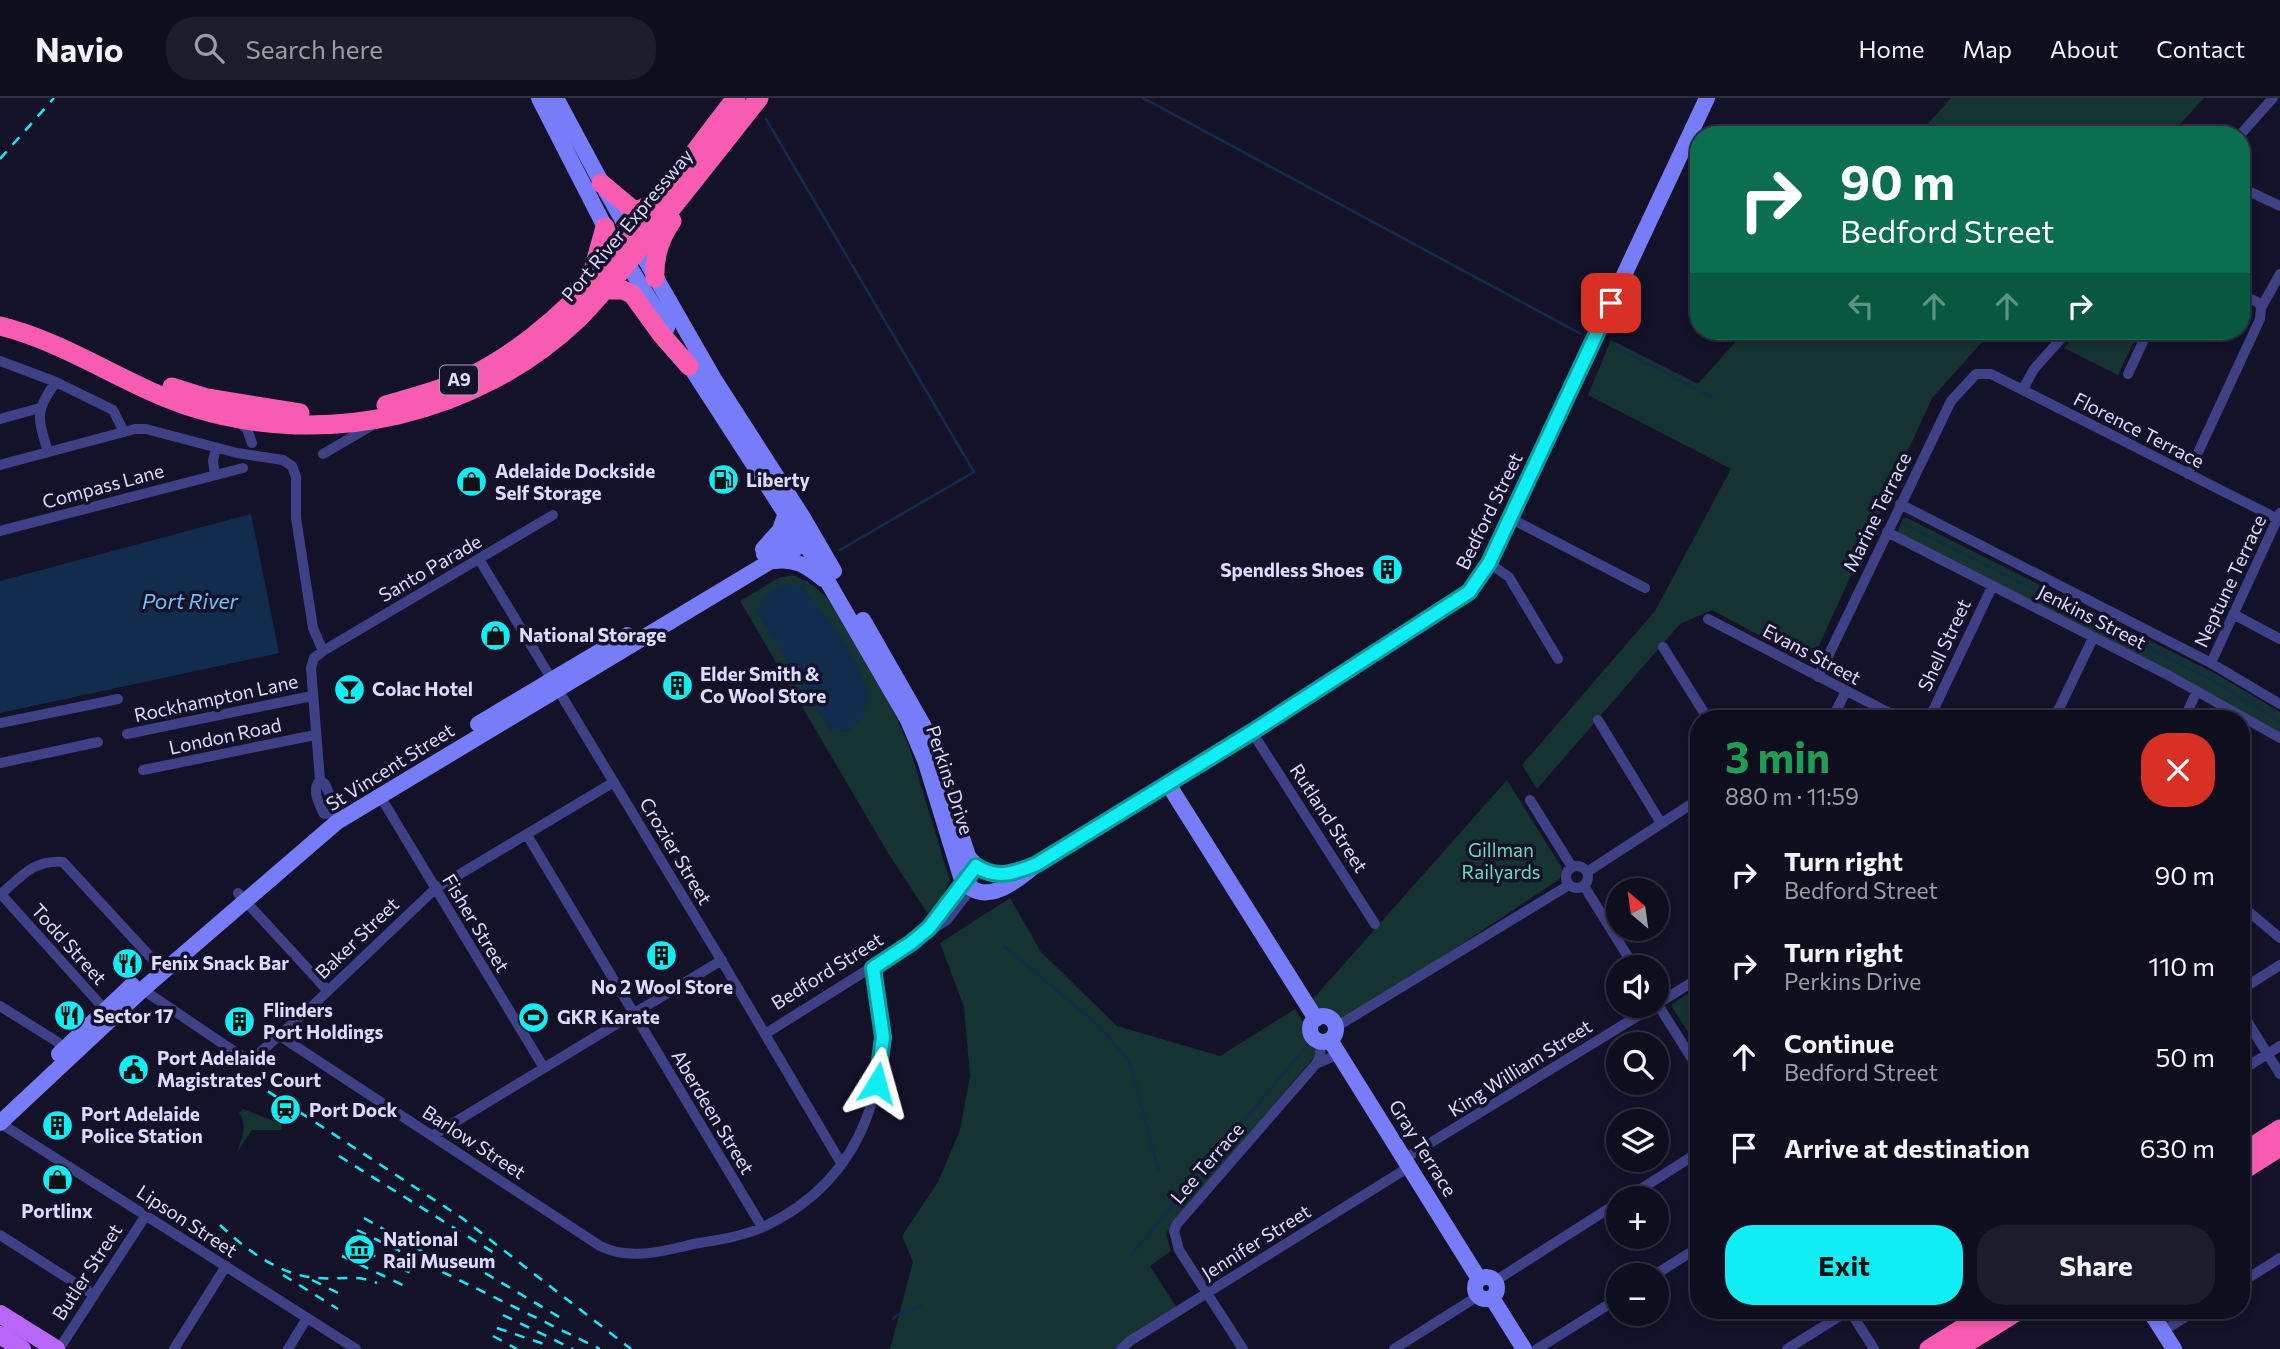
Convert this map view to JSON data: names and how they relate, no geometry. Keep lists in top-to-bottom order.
{
  "streets": {
    "highway": ["Port River Expressway", "A9"],
    "street": [
      "Florence Terrace",
      "Compass Lane",
      "Bedford Street",
      "Marine Terrace",
      "Santo Parade",
      "Neptune Terrace",
      "Jenkins Street",
      "Shell Street",
      "Evans Street",
      "Rockhampton Lane",
      "London Road",
      "St Vincent Street",
      "Perkins Drive",
      "Rutland Street",
      "Crozier Street",
      "Fisher Street",
      "Baker Street",
      "Todd Street",
      "King William Street",
      "Aberdeen Street",
      "Barlow Street",
      "Gray Terrace",
      "Lee Terrace",
      "Lipson Street",
      "Jennifer Street",
      "Butler Street"
    ]
  },
  "crossings": [
    ["Port River Expressway", "Perkins Drive"],
    ["Florence Terrace", "Marine Terrace"],
    ["Florence Terrace", "Neptune Terrace"],
    ["Bedford Street", "Perkins Drive"],
    ["Bedford Street", "Rutland Street"],
    ["Bedford Street", "Crozier Street"],
    ["Marine Terrace", "Jenkins Street"],
    ["Marine Terrace", "Evans Street"],
    ["Santo Parade", "Crozier Street"],
    ["Neptune Terrace", "Jenkins Street"],
    ["Jenkins Street", "Shell Street"],
    ["St Vincent Street", "Perkins Drive"],
    ["St Vincent Street", "Crozier Street"],
    ["St Vincent Street", "Fisher Street"],
    ["St Vincent Street", "Baker Street"],
    ["St Vincent Street", "Todd Street"],
    ["St Vincent Street", "Lipson Street"],
    ["Crozier Street", "Baker Street"],
    ["Fisher Street", "Baker Street"],
    ["Baker Street", "Aberdeen Street"],
    ["Baker Street", "Barlow Street"],
    ["King William Street", "Gray Terrace"],
    ["King William Street", "Jennifer Street"],
    ["Aberdeen Street", "Barlow Street"],
    ["Gray Terrace", "Lee Terrace"],
    ["Gray Terrace", "Jennifer Street"],
    ["Lee Terrace", "Jennifer Street"],
    ["Lipson Street", "Butler Street"]
  ],
  "water": ["Port River"],
  "parks": ["Gillman Railyards"],
  "places": {
    "fuel station": ["Liberty"],
    "shop": ["Adelaide Dockside Self Storage", "National Storage", "Portlinx"],
    "building": [
      "Spendless Shoes",
      "Elder Smith & Co Wool Store",
      "No 2 Wool Store",
      "Flinders Port Holdings",
      "Port Adelaide Police Station"
    ],
    "bar": ["Colac Hotel"],
    "restaurant": ["Fenix Snack Bar", "Sector 17"],
    "sports": ["GKR Karate"],
    "public building": ["Port Adelaide Magistrates' Court"],
    "station": ["Port Dock"],
    "museum": ["National Rail Museum"]
  },
  "north": "top left",
  "page": {
    "header": "Navio",
    "search": "Search here",
    "nav": [
      "Home",
      "Map",
      "About",
      "Contact"
    ],
    "turn": ["90 m", "Bedford Street"],
    "heading": ["3 min", "880 m · 11:59"],
    "list": [
      {
        "name": "Turn right",
        "note": "Bedford Street",
        "value": "90 m"
      },
      {
        "name": "Turn right",
        "note": "Perkins Drive",
        "value": "110 m"
      },
      {
        "name": "Continue",
        "note": "Bedford Street",
        "value": "50 m"
      },
      {
        "name": "Arrive at destination",
        "value": "630 m"
      }
    ],
    "map_buttons": ["+", "−"],
    "buttons": ["Exit", "Share"]
  }
}
